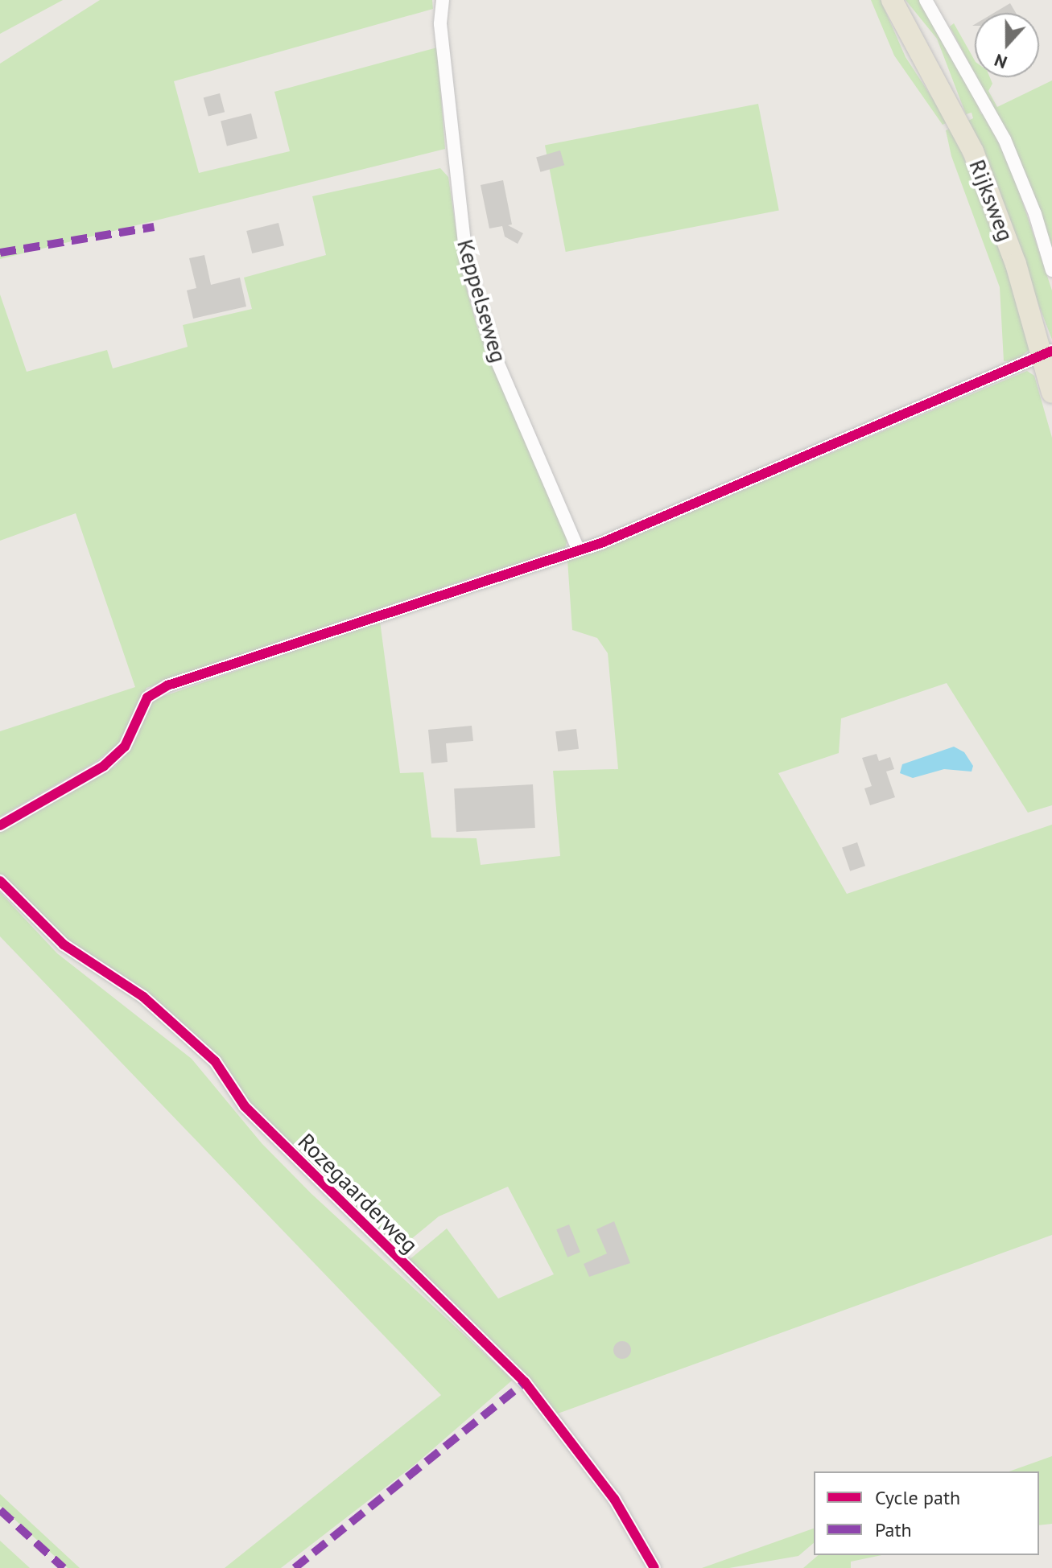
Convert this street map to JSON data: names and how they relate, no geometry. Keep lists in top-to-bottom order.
{
  "streets": {
    "main road": ["Rijksweg"],
    "street": ["Keppelseweg", "Rozegaarderweg"]
  },
  "legend": ["Cycle path", "Path"],
  "north": "bottom"
}
